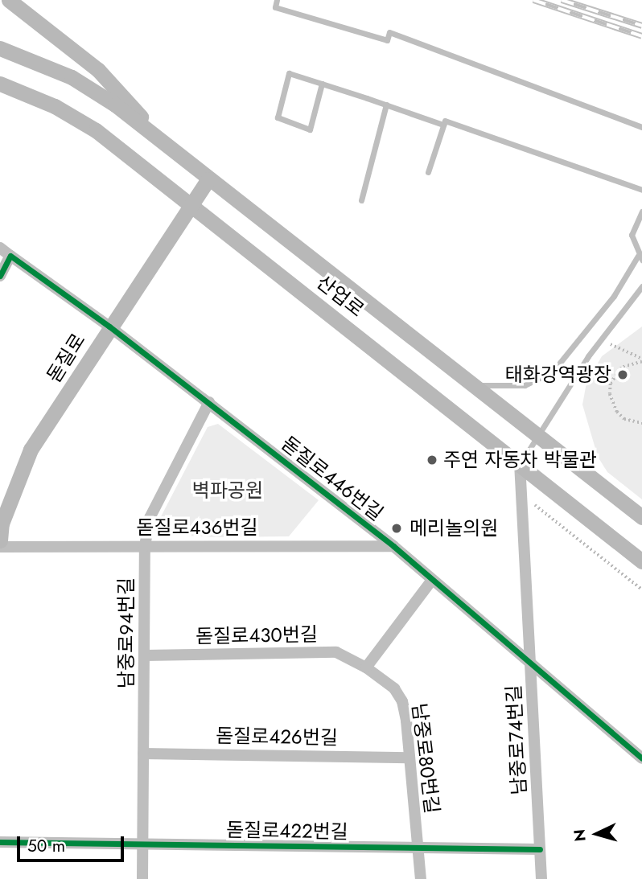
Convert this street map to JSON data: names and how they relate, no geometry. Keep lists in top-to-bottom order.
{
  "streets": {
    "main road": ["산업로", "돋질로"],
    "street": [
      "돋질로446번길",
      "돋질로436번길",
      "남중로94번길",
      "돋질로430번길",
      "돋질로426번길",
      "남중로74번길",
      "남중로80번길",
      "돋질로422번길"
    ]
  },
  "crossings": [
    ["산업로", "돋질로"],
    ["산업로", "남중로74번길"],
    ["돋질로", "돋질로446번길"],
    ["돋질로446번길", "돋질로436번길"],
    ["돋질로446번길", "남중로94번길"],
    ["돋질로446번길", "남중로74번길"],
    ["돋질로436번길", "남중로94번길"],
    ["남중로94번길", "돋질로430번길"],
    ["남중로94번길", "돋질로426번길"],
    ["남중로94번길", "돋질로422번길"],
    ["돋질로430번길", "남중로80번길"],
    ["돋질로426번길", "남중로80번길"],
    ["남중로74번길", "돋질로422번길"],
    ["남중로80번길", "돋질로422번길"]
  ],
  "parks": ["벽파공원"],
  "places": ["태화강역광장", "주연 자동차 박물관", "메리놀의원"],
  "scale_bar": "50 m",
  "north": "left"
}
